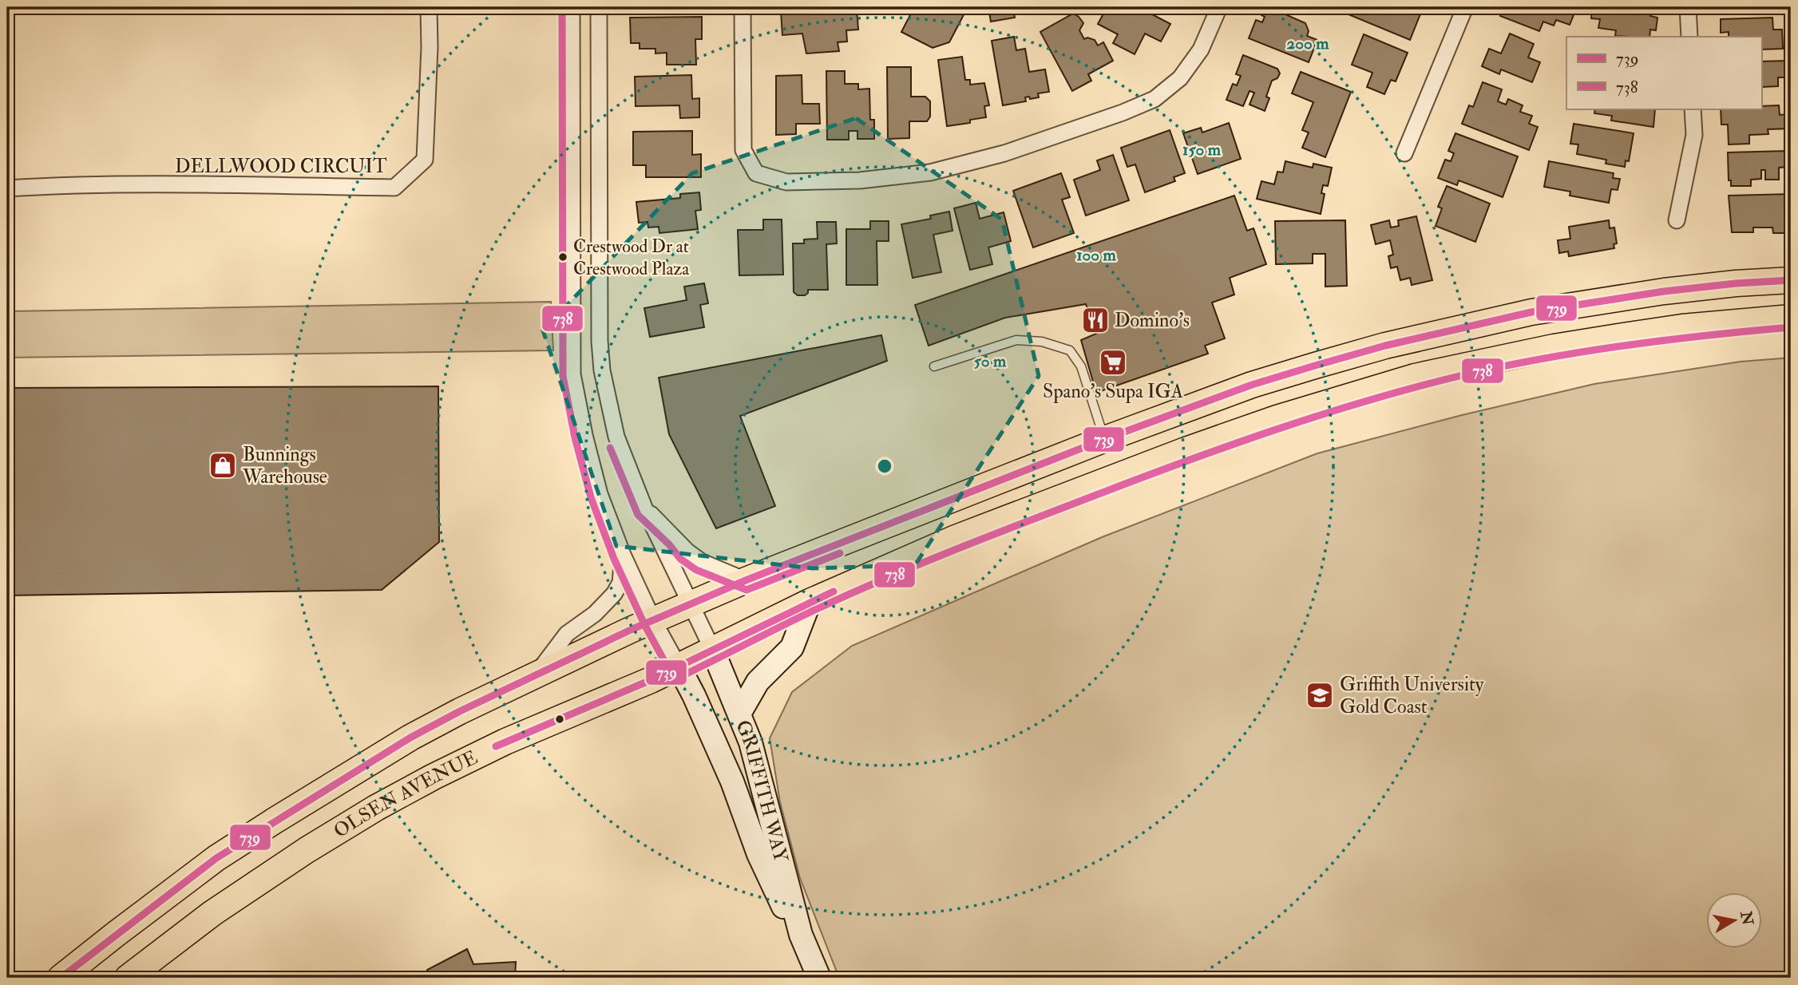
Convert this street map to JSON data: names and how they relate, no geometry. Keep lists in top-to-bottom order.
{
  "streets": {
    "main road": ["OLSEN AVENUE"],
    "street": ["DELLWOOD CIRCUIT", "GRIFFITH WAY"]
  },
  "crossings": [
    ["GRIFFITH WAY", "OLSEN AVENUE"]
  ],
  "places": {
    "other": ["Crestwood Dr at Crestwood Plaza"],
    "restaurant": ["Domino's"],
    "supermarket": ["Spano's Supa IGA"],
    "shop": ["Bunnings Warehouse"],
    "school or university": ["Griffith University Gold Coast"]
  },
  "lines": ["transit line 738", "transit line 739"],
  "legend": ["739", "738"],
  "north": "right",
  "rings": [
    "200 m",
    "150 m",
    "100 m",
    "50 m"
  ]
}
